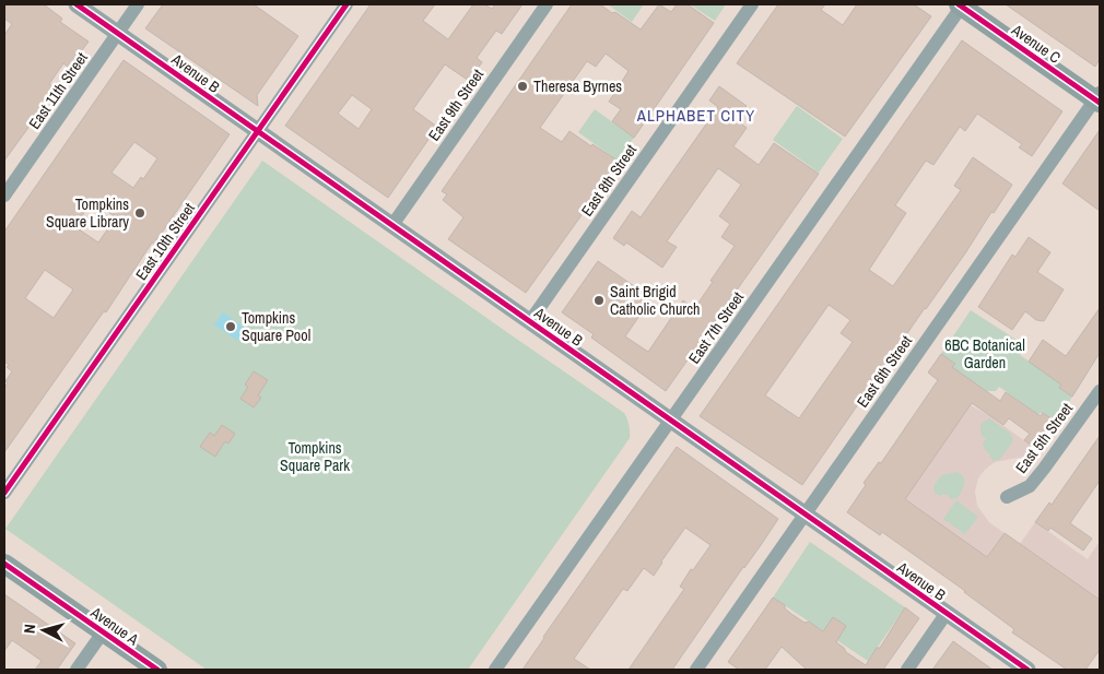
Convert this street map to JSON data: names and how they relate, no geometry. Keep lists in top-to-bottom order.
{
  "streets": {
    "main road": ["Avenue C", "Avenue A"],
    "street": [
      "Avenue B",
      "East 11th Street",
      "East 9th Street",
      "East 8th Street",
      "East 10th Street",
      "East 7th Street",
      "East 6th Street",
      "East 5th Street"
    ]
  },
  "crossings": [
    ["Avenue C", "East 7th Street"],
    ["Avenue C", "East 6th Street"],
    ["Avenue B", "East 11th Street"],
    ["Avenue B", "East 9th Street"],
    ["Avenue B", "East 8th Street"],
    ["Avenue B", "East 10th Street"],
    ["Avenue B", "East 7th Street"],
    ["Avenue B", "East 6th Street"]
  ],
  "districts": ["ALPHABET CITY"],
  "parks": ["6BC Botanical Garden", "Tompkins Square Park"],
  "places": [
    "Theresa Byrnes",
    "Tompkins Square Library",
    "Saint Brigid Catholic Church",
    "Tompkins Square Pool"
  ],
  "north": "left"
}
